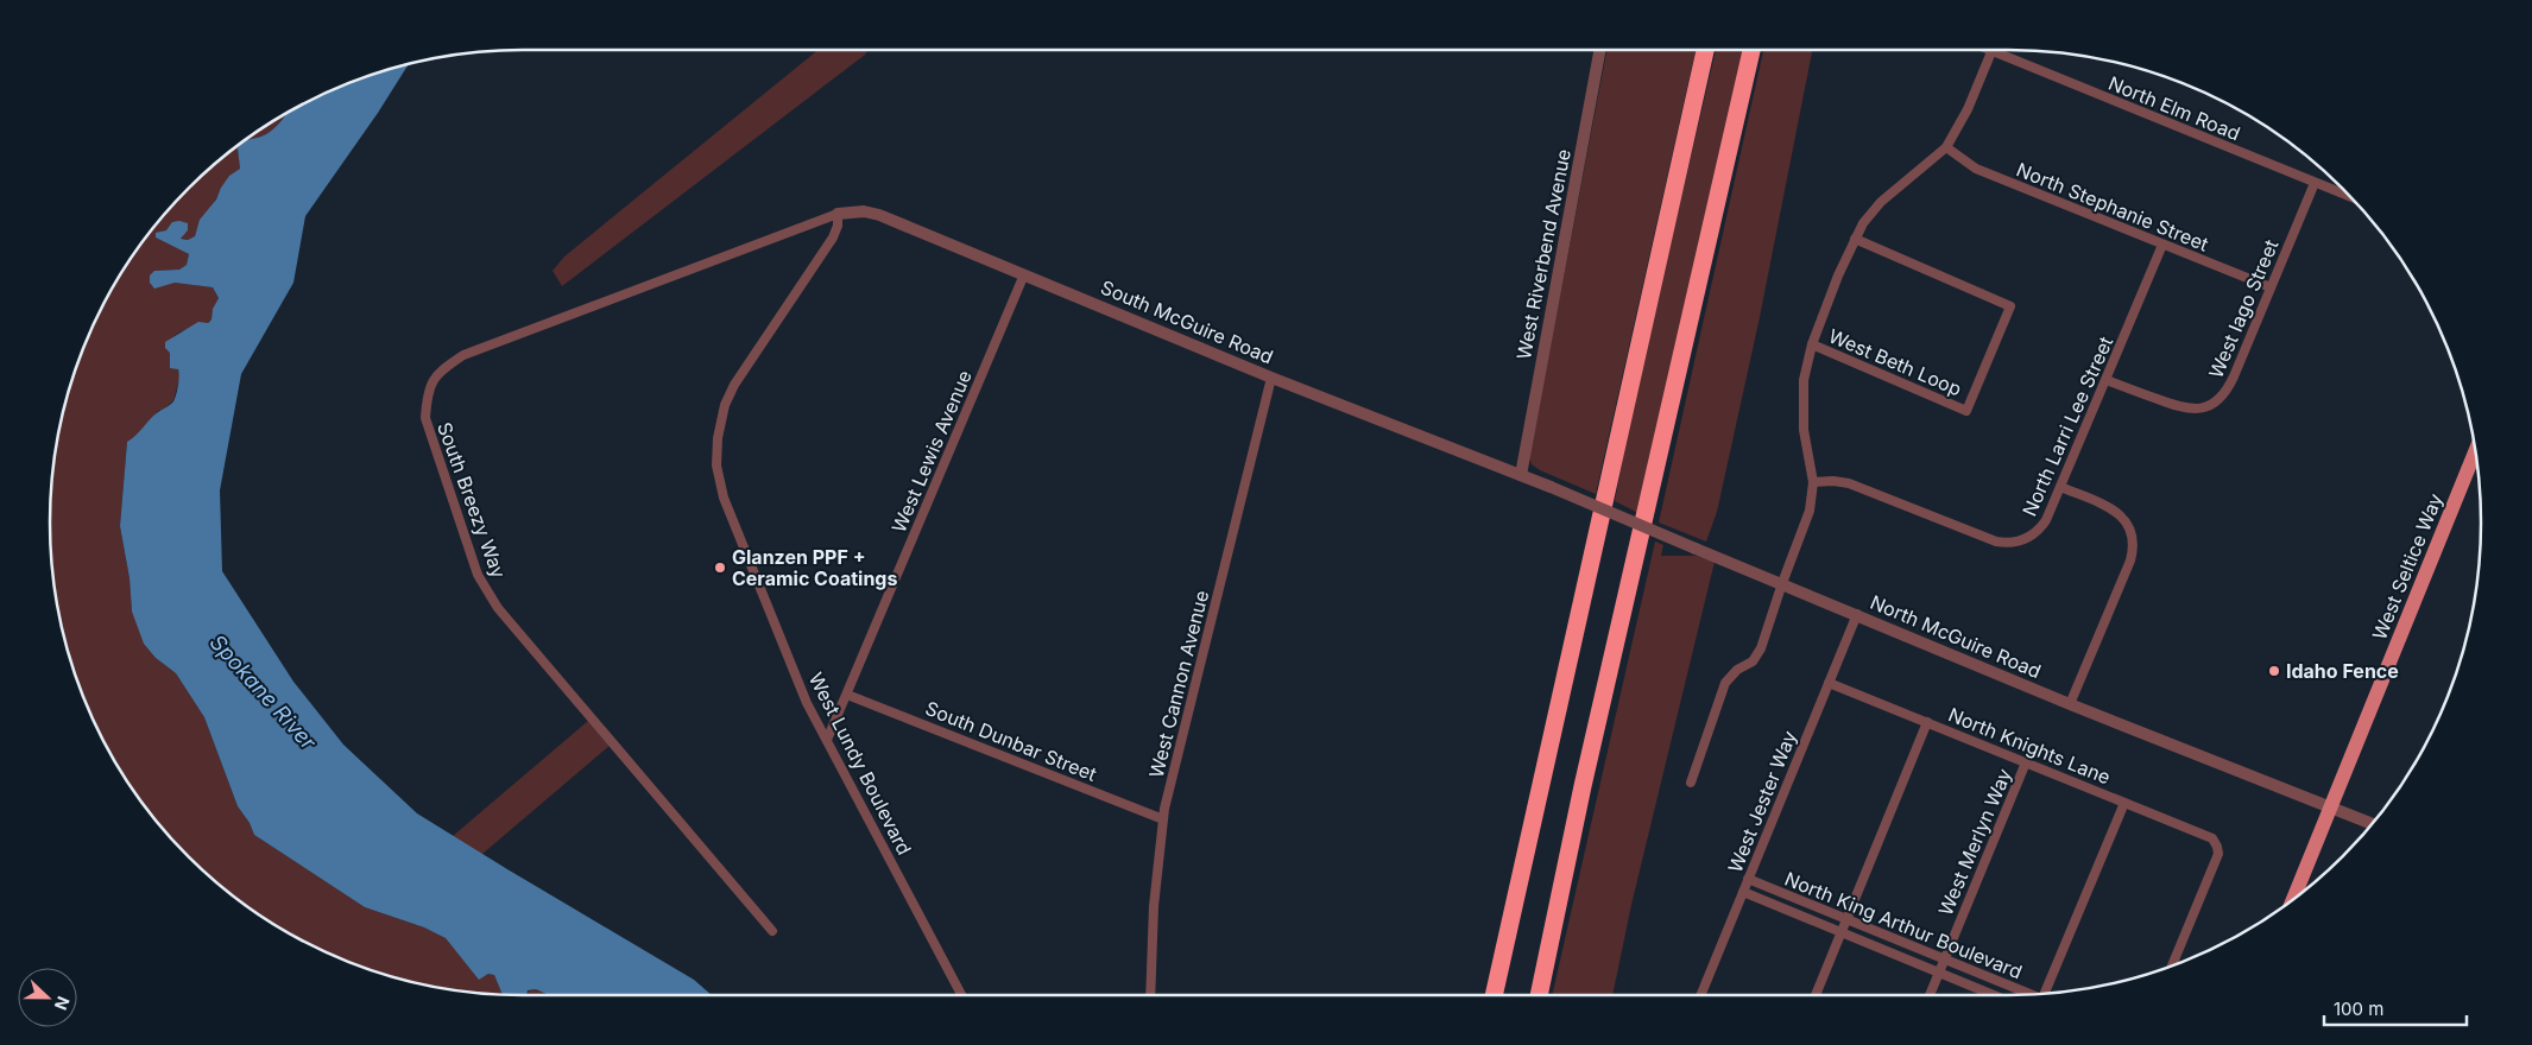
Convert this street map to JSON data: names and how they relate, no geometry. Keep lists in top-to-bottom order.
{
  "streets": {
    "main road": ["West Seltice Way"],
    "street": [
      "North Elm Road",
      "North Stephanie Street",
      "West Riverbend Avenue",
      "West Iago Street",
      "South McGuire Road",
      "West Beth Loop",
      "North Larri Lee Street",
      "West Lewis Avenue",
      "South Breezy Way",
      "North McGuire Road",
      "West Cannon Avenue",
      "South Dunbar Street",
      "North Knights Lane",
      "West Lundy Boulevard",
      "West Jester Way",
      "West Merlyn Way",
      "North King Arthur Boulevard"
    ]
  },
  "crossings": [
    ["North Elm Road", "West Iago Street"],
    ["North Stephanie Street", "West Iago Street"],
    ["North Stephanie Street", "North Larri Lee Street"],
    ["West Riverbend Avenue", "South McGuire Road"],
    ["West Riverbend Avenue", "North McGuire Road"],
    ["West Iago Street", "North Larri Lee Street"],
    ["South McGuire Road", "West Lewis Avenue"],
    ["South McGuire Road", "South Breezy Way"],
    ["South McGuire Road", "North McGuire Road"],
    ["South McGuire Road", "West Cannon Avenue"],
    ["South McGuire Road", "West Lundy Boulevard"],
    ["West Lewis Avenue", "South Dunbar Street"],
    ["West Lewis Avenue", "West Lundy Boulevard"],
    ["South Breezy Way", "West Lundy Boulevard"],
    ["West Seltice Way", "North McGuire Road"],
    ["North McGuire Road", "West Jester Way"],
    ["West Cannon Avenue", "South Dunbar Street"],
    ["North Knights Lane", "West Jester Way"],
    ["North Knights Lane", "West Merlyn Way"],
    ["West Jester Way", "North King Arthur Boulevard"],
    ["West Merlyn Way", "North King Arthur Boulevard"]
  ],
  "water": ["Spokane River"],
  "places": ["Glanzen PPF + Ceramic Coatings", "Idaho Fence"],
  "scale_bar": "100 m",
  "north": "right"
}
